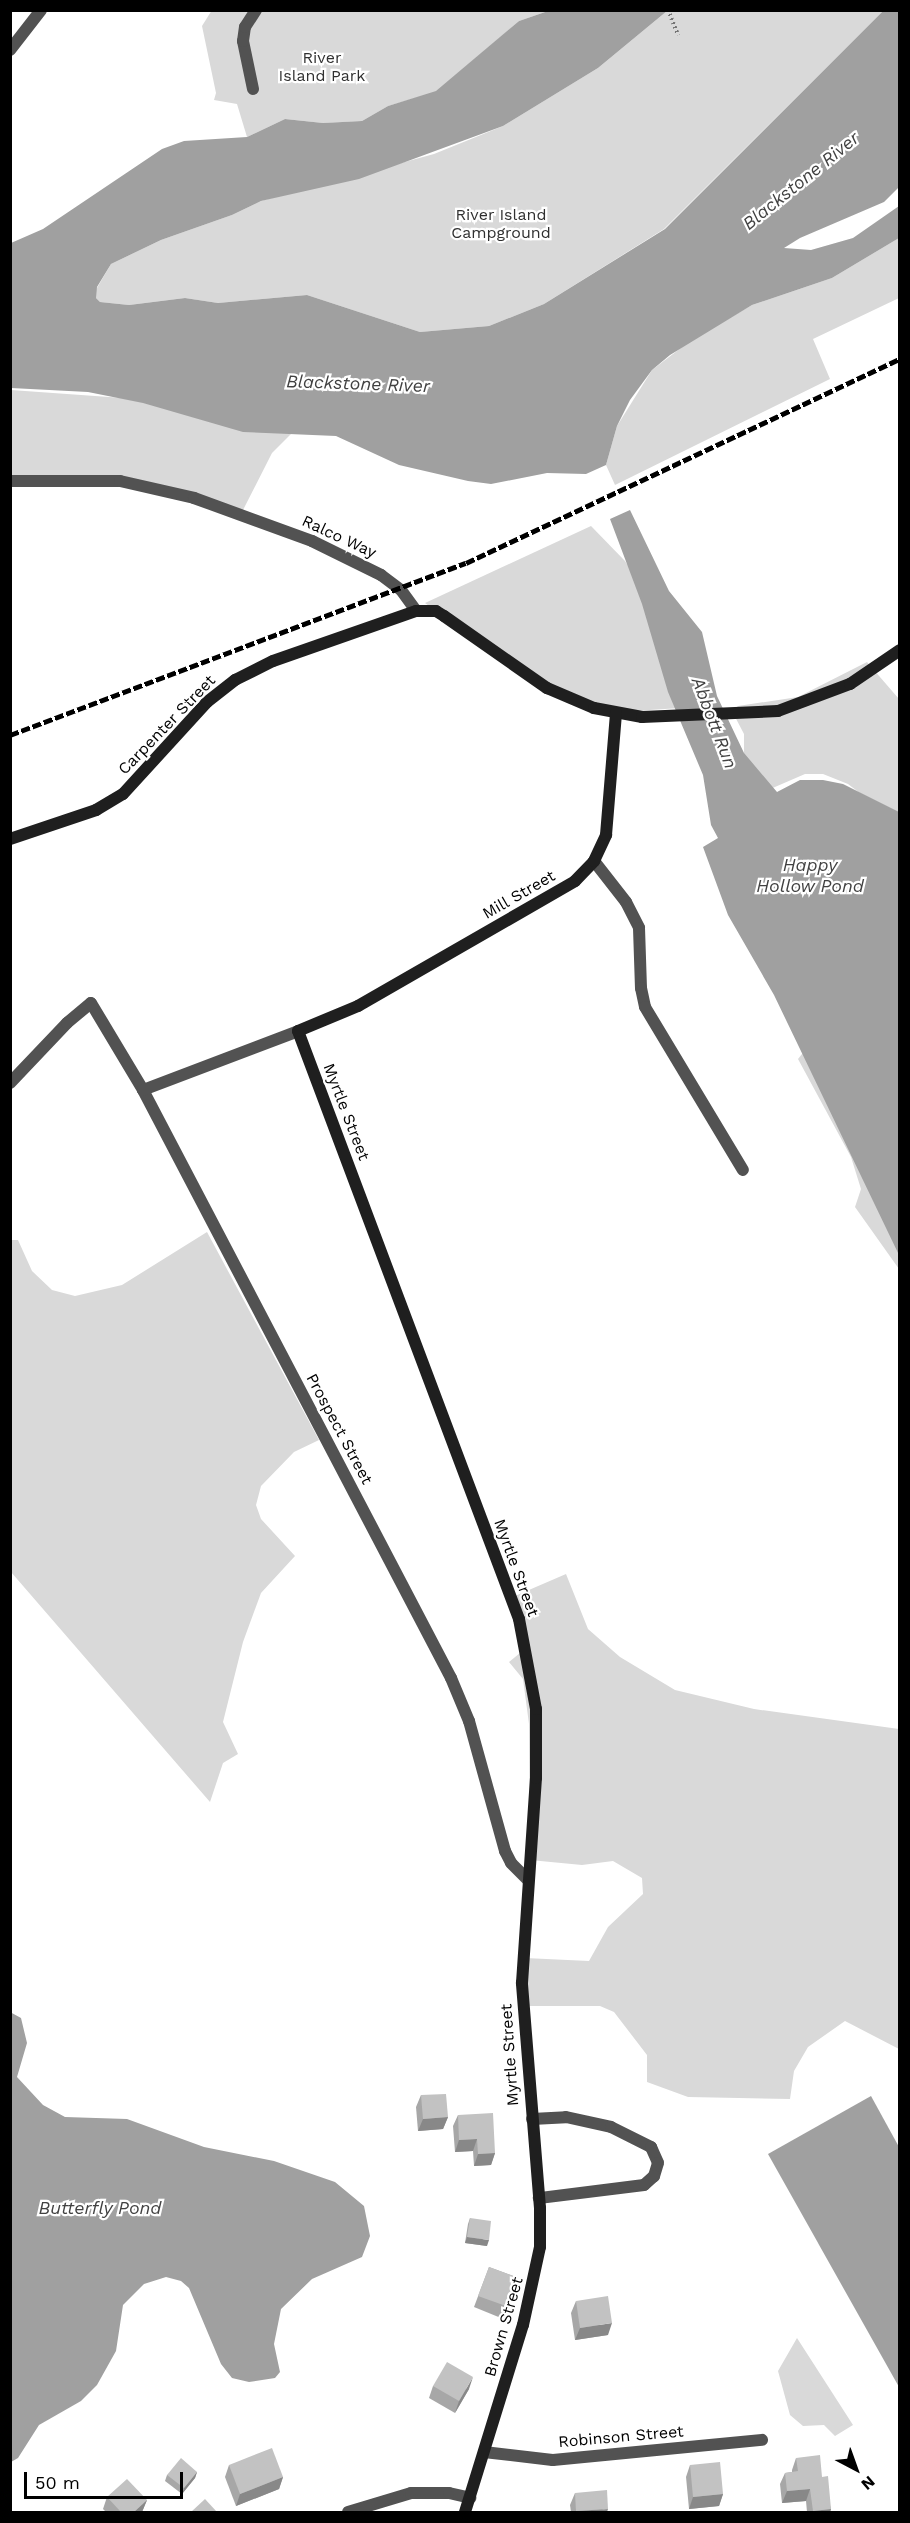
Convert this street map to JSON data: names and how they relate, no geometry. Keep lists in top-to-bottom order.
{
  "streets": {
    "street": [
      "Ralco Way",
      "Carpenter Street",
      "Mill Street",
      "Myrtle Street",
      "Prospect Street",
      "Brown Street",
      "Robinson Street"
    ]
  },
  "crossings": [
    ["Ralco Way", "Carpenter Street"],
    ["Mill Street", "Myrtle Street"],
    ["Mill Street", "Prospect Street"],
    ["Myrtle Street", "Prospect Street"],
    ["Myrtle Street", "Brown Street"],
    ["Brown Street", "Robinson Street"]
  ],
  "water": [
    "Blackstone River",
    "Abbott Run",
    "Happy Hollow Pond",
    "Butterfly Pond"
  ],
  "parks": ["River Island Park", "River Island Campground"],
  "scale_bar": "50 m",
  "north": "bottom right"
}
